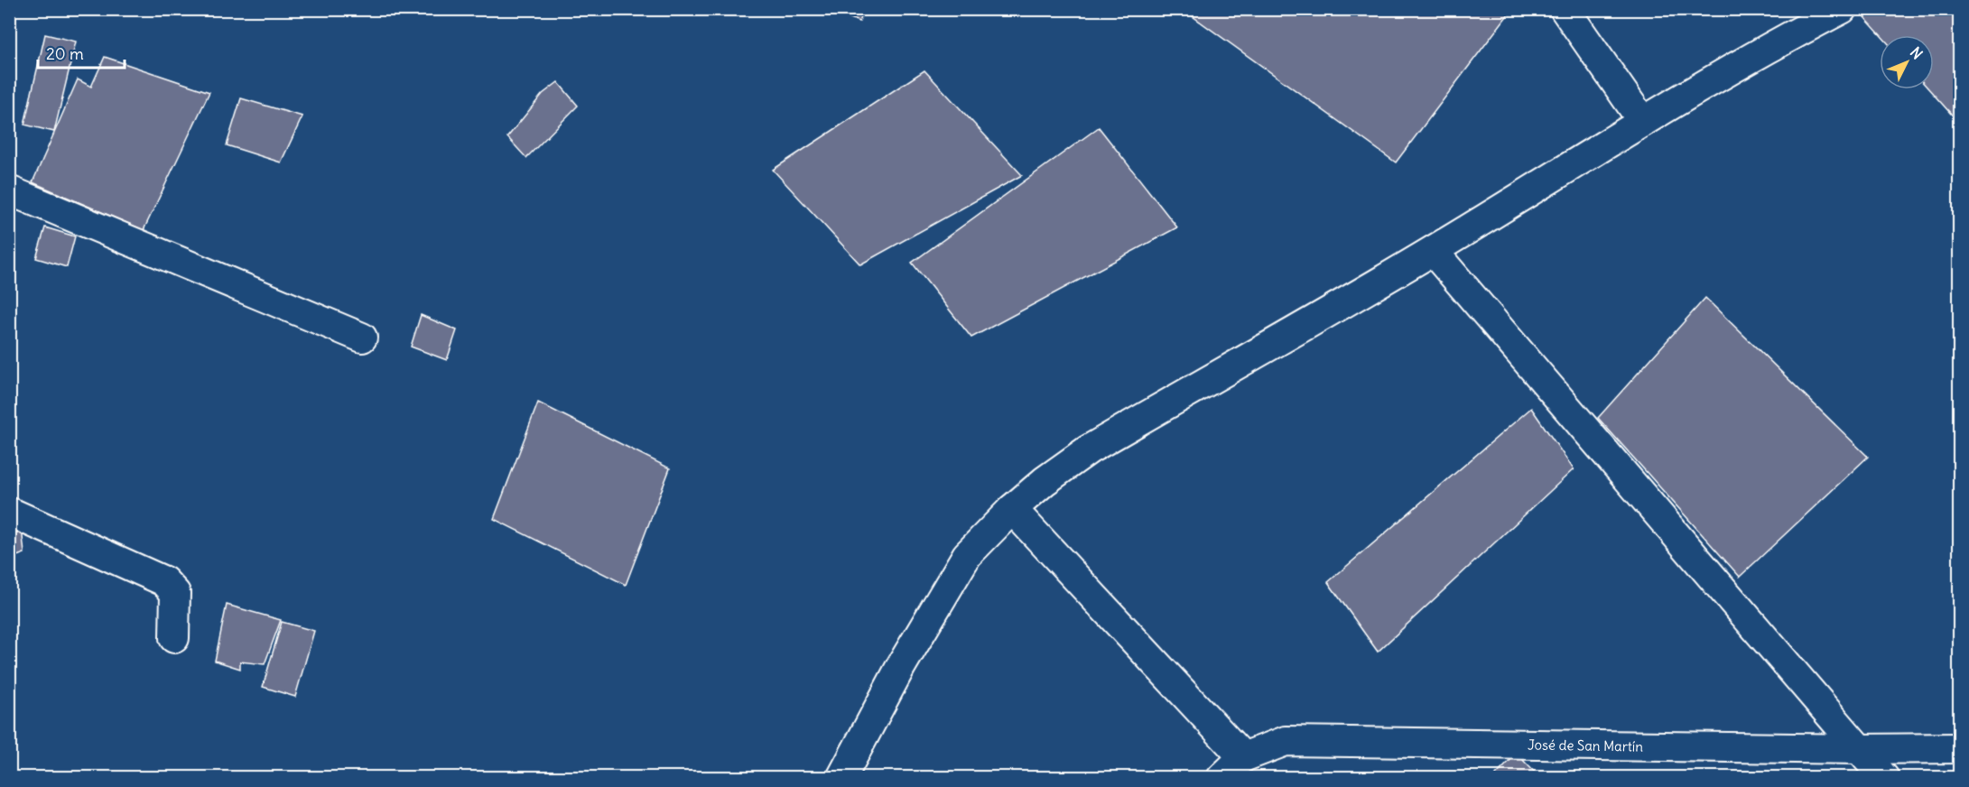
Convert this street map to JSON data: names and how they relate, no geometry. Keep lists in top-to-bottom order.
{
  "streets": {
    "street": ["José de San Martín"]
  },
  "scale_bar": "20 m",
  "north": "top right"
}
